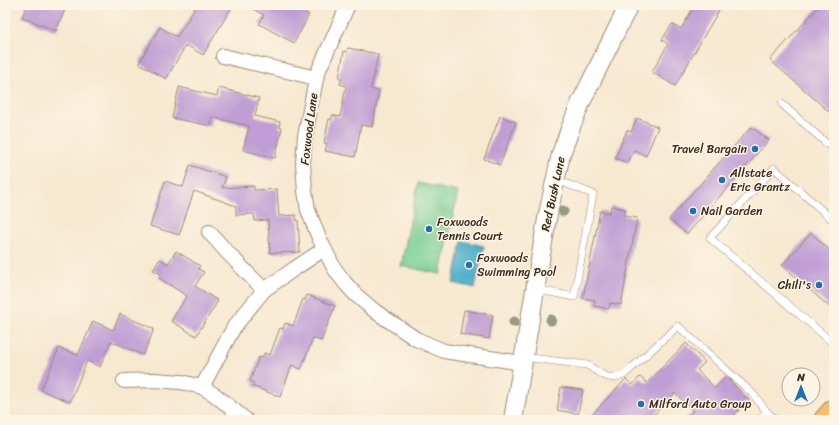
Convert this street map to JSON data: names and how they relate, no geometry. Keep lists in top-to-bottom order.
{
  "streets": {
    "street": ["Foxwood Lane", "Red Bush Lane"]
  },
  "crossings": [
    ["Foxwood Lane", "Red Bush Lane"]
  ],
  "places": [
    "Travel Bargain",
    "Allstate Eric Grantz",
    "Nail Garden",
    "Foxwoods Tennis Court",
    "Foxwoods Swimming Pool",
    "Chili's",
    "Milford Auto Group"
  ],
  "north": "top"
}
